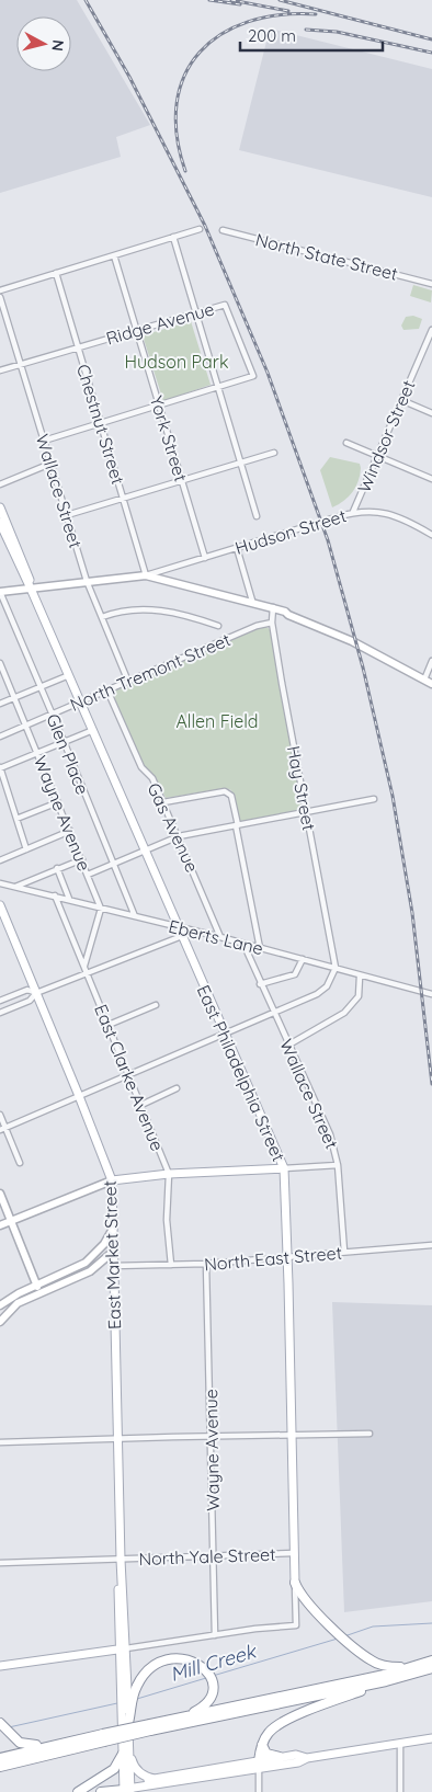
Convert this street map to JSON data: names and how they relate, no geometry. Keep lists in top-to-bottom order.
{
  "streets": {
    "main road": ["East Philadelphia Street", "East Market Street"],
    "street": [
      "North State Street",
      "Ridge Avenue",
      "Chestnut Street",
      "Windsor Street",
      "York Street",
      "Wallace Street",
      "Hudson Street",
      "North Tremont Street",
      "Glen Place",
      "Hay Street",
      "Wayne Avenue",
      "Gas Avenue",
      "Eberts Lane",
      "East Clarke Avenue",
      "North East Street",
      "North Yale Street"
    ]
  },
  "crossings": [
    ["Ridge Avenue", "Chestnut Street"],
    ["Ridge Avenue", "York Street"],
    ["Ridge Avenue", "Wallace Street"],
    ["Chestnut Street", "Hudson Street"],
    ["Windsor Street", "Hudson Street"],
    ["York Street", "Hudson Street"],
    ["Wallace Street", "North Tremont Street"],
    ["Wallace Street", "Eberts Lane"],
    ["Wallace Street", "North East Street"],
    ["North Tremont Street", "Glen Place"],
    ["North Tremont Street", "Hay Street"],
    ["North Tremont Street", "Wayne Avenue"],
    ["North Tremont Street", "Gas Avenue"],
    ["North Tremont Street", "East Philadelphia Street"],
    ["Glen Place", "Eberts Lane"],
    ["Hay Street", "Eberts Lane"],
    ["Wayne Avenue", "Eberts Lane"],
    ["Wayne Avenue", "East Philadelphia Street"],
    ["Wayne Avenue", "North East Street"],
    ["Wayne Avenue", "North Yale Street"],
    ["Gas Avenue", "Eberts Lane"],
    ["Eberts Lane", "East Philadelphia Street"],
    ["Eberts Lane", "East Clarke Avenue"],
    ["East Philadelphia Street", "North East Street"],
    ["East Philadelphia Street", "North Yale Street"],
    ["East Clarke Avenue", "North East Street"],
    ["East Market Street", "North East Street"],
    ["East Market Street", "North Yale Street"]
  ],
  "water": ["Mill Creek"],
  "parks": ["Hudson Park", "Allen Field"],
  "scale_bar": "200 m",
  "north": "right"
}
